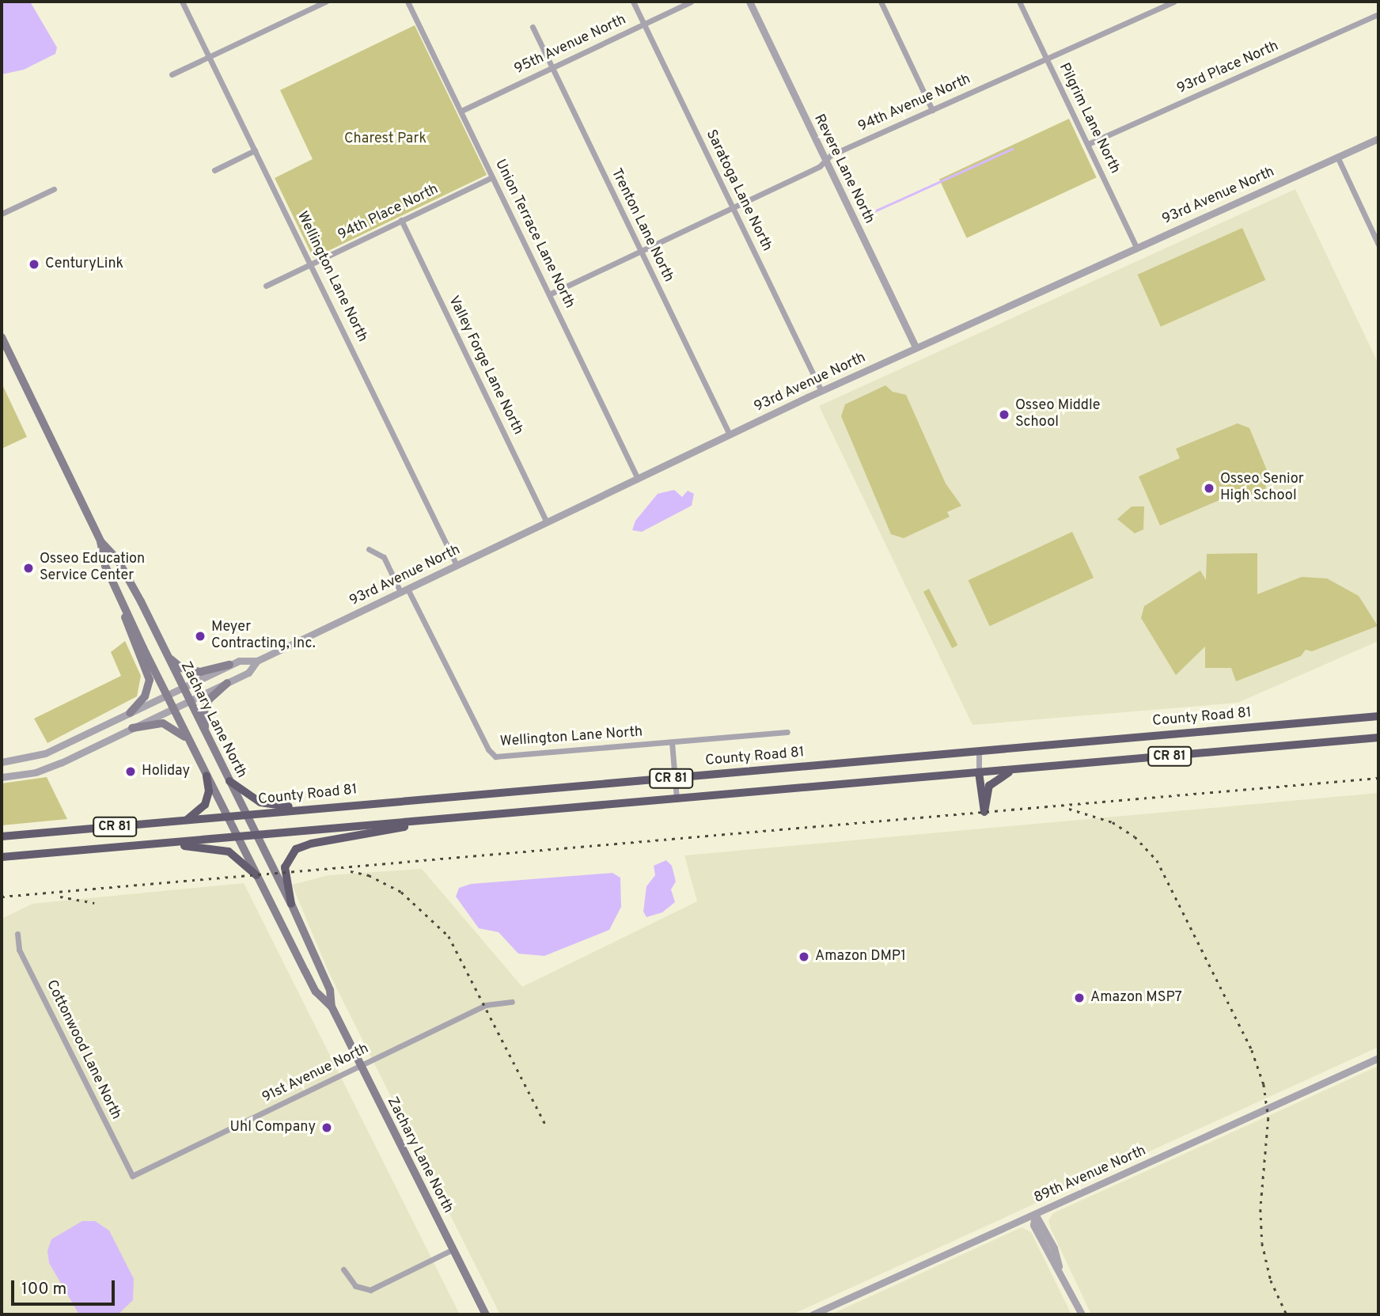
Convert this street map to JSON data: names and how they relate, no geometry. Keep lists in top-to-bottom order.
{
  "streets": {
    "highway": ["County Road 81", "CR 81"],
    "main road": ["Zachary Lane North"],
    "street": [
      "95th Avenue North",
      "93rd Place North",
      "94th Avenue North",
      "Pilgrim Lane North",
      "Revere Lane North",
      "Saratoga Lane North",
      "93rd Avenue North",
      "94th Place North",
      "Trenton Lane North",
      "Union Terrace Lane North",
      "Wellington Lane North",
      "Valley Forge Lane North",
      "Cottonwood Lane North",
      "91st Avenue North",
      "89th Avenue North"
    ]
  },
  "crossings": [
    ["95th Avenue North", "Saratoga Lane North"],
    ["95th Avenue North", "Trenton Lane North"],
    ["95th Avenue North", "Union Terrace Lane North"],
    ["93rd Place North", "Pilgrim Lane North"],
    ["94th Avenue North", "Pilgrim Lane North"],
    ["94th Avenue North", "Revere Lane North"],
    ["94th Avenue North", "Saratoga Lane North"],
    ["94th Avenue North", "Trenton Lane North"],
    ["94th Avenue North", "Union Terrace Lane North"],
    ["Pilgrim Lane North", "93rd Avenue North"],
    ["Revere Lane North", "93rd Avenue North"],
    ["Saratoga Lane North", "93rd Avenue North"],
    ["93rd Avenue North", "Trenton Lane North"],
    ["93rd Avenue North", "Union Terrace Lane North"],
    ["93rd Avenue North", "Wellington Lane North"],
    ["93rd Avenue North", "Valley Forge Lane North"],
    ["93rd Avenue North", "Zachary Lane North"],
    ["94th Place North", "Union Terrace Lane North"],
    ["94th Place North", "Wellington Lane North"],
    ["94th Place North", "Valley Forge Lane North"],
    ["County Road 81", "Zachary Lane North"],
    ["Zachary Lane North", "CR 81"],
    ["Zachary Lane North", "91st Avenue North"],
    ["Cottonwood Lane North", "91st Avenue North"]
  ],
  "parks": ["Charest Park"],
  "places": [
    "CenturyLink",
    "Osseo Middle School",
    "Osseo Senior High School",
    "Osseo Education Service Center",
    "Meyer Contracting, Inc.",
    "Holiday",
    "Amazon DMP1",
    "Amazon MSP7",
    "Uhl Company"
  ],
  "scale_bar": "100 m"
}
